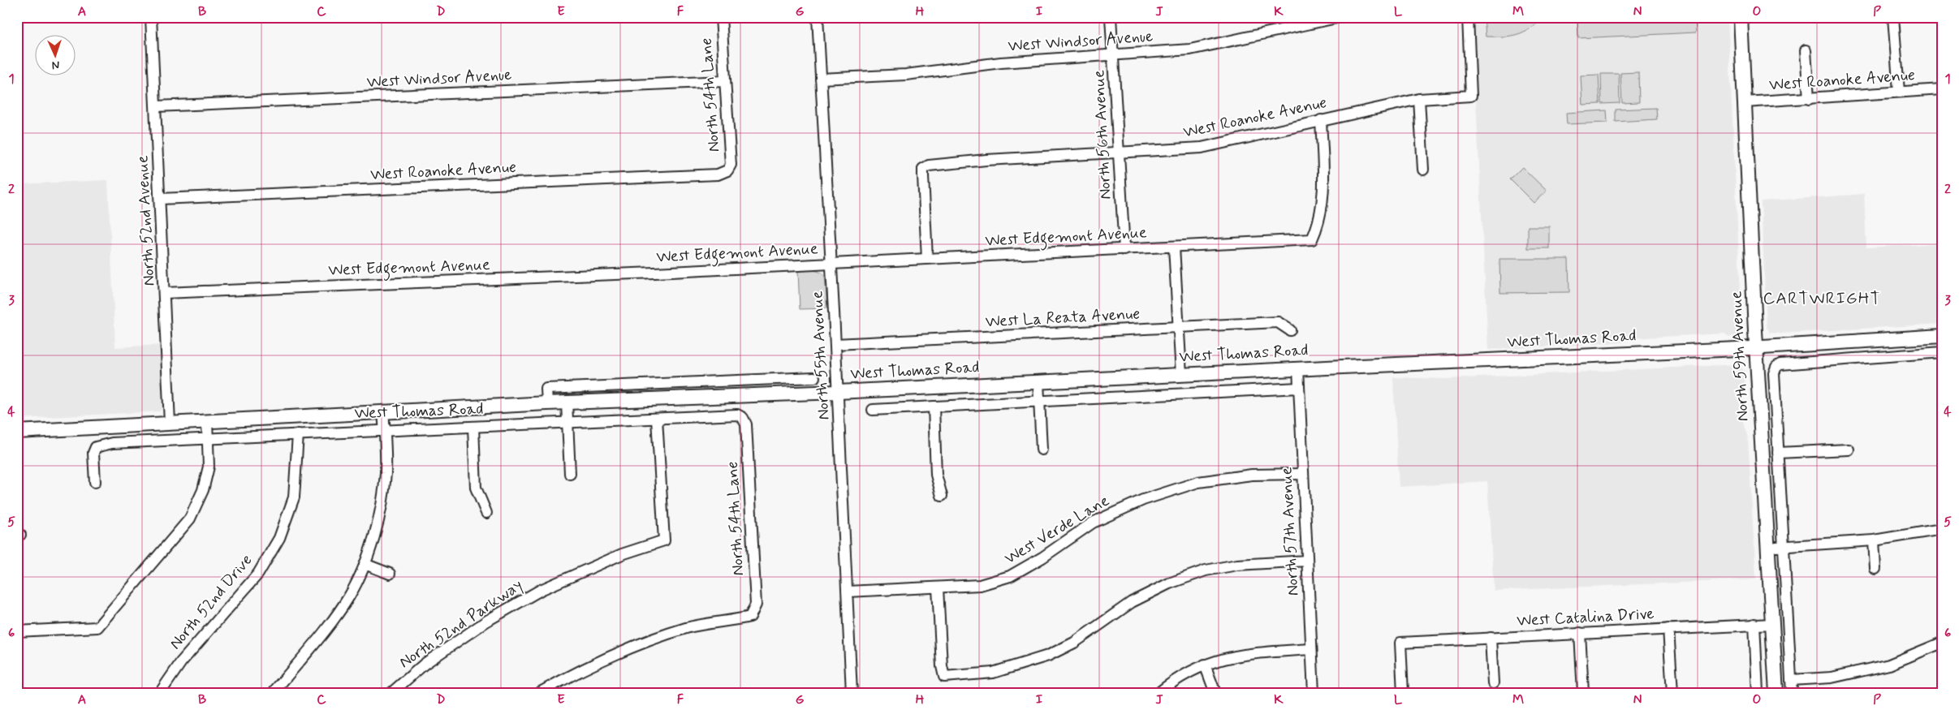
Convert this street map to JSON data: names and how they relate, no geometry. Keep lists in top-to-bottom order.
{
  "streets": {
    "main road": ["West Thomas Road", "North 59th Avenue"],
    "street": [
      "West Windsor Avenue",
      "West Roanoke Avenue",
      "North 54th Lane",
      "North 56th Avenue",
      "North 52nd Avenue",
      "West Edgemont Avenue",
      "West La Reata Avenue",
      "North 55th Avenue",
      "West Verde Lane",
      "North 57th Avenue",
      "North 52nd Drive",
      "West Catalina Drive",
      "North 52nd Parkway"
    ]
  },
  "crossings": [
    ["West Windsor Avenue", "North 54th Lane"],
    ["West Windsor Avenue", "North 56th Avenue"],
    ["West Windsor Avenue", "North 52nd Avenue"],
    ["West Windsor Avenue", "North 55th Avenue"],
    ["West Roanoke Avenue", "North 54th Lane"],
    ["West Roanoke Avenue", "North 56th Avenue"],
    ["West Roanoke Avenue", "North 52nd Avenue"],
    ["West Roanoke Avenue", "West Edgemont Avenue"],
    ["West Roanoke Avenue", "North 59th Avenue"],
    ["North 54th Lane", "West Thomas Road"],
    ["North 56th Avenue", "West Edgemont Avenue"],
    ["North 52nd Avenue", "West Edgemont Avenue"],
    ["North 52nd Avenue", "West Thomas Road"],
    ["West Edgemont Avenue", "North 55th Avenue"],
    ["West La Reata Avenue", "North 55th Avenue"],
    ["West Thomas Road", "North 55th Avenue"],
    ["West Thomas Road", "North 59th Avenue"],
    ["West Thomas Road", "North 57th Avenue"],
    ["West Thomas Road", "North 52nd Drive"],
    ["West Thomas Road", "North 52nd Parkway"],
    ["North 55th Avenue", "West Verde Lane"],
    ["North 59th Avenue", "West Catalina Drive"],
    ["West Verde Lane", "North 57th Avenue"]
  ],
  "districts": ["CARTWRIGHT"],
  "north": "bottom",
  "grid": {
    "columns": [
      "A",
      "B",
      "C",
      "D",
      "E",
      "F",
      "G",
      "H",
      "I",
      "J",
      "K",
      "L",
      "M",
      "N",
      "O",
      "P"
    ],
    "rows": [
      "1",
      "2",
      "3",
      "4",
      "5",
      "6"
    ]
  }
}
